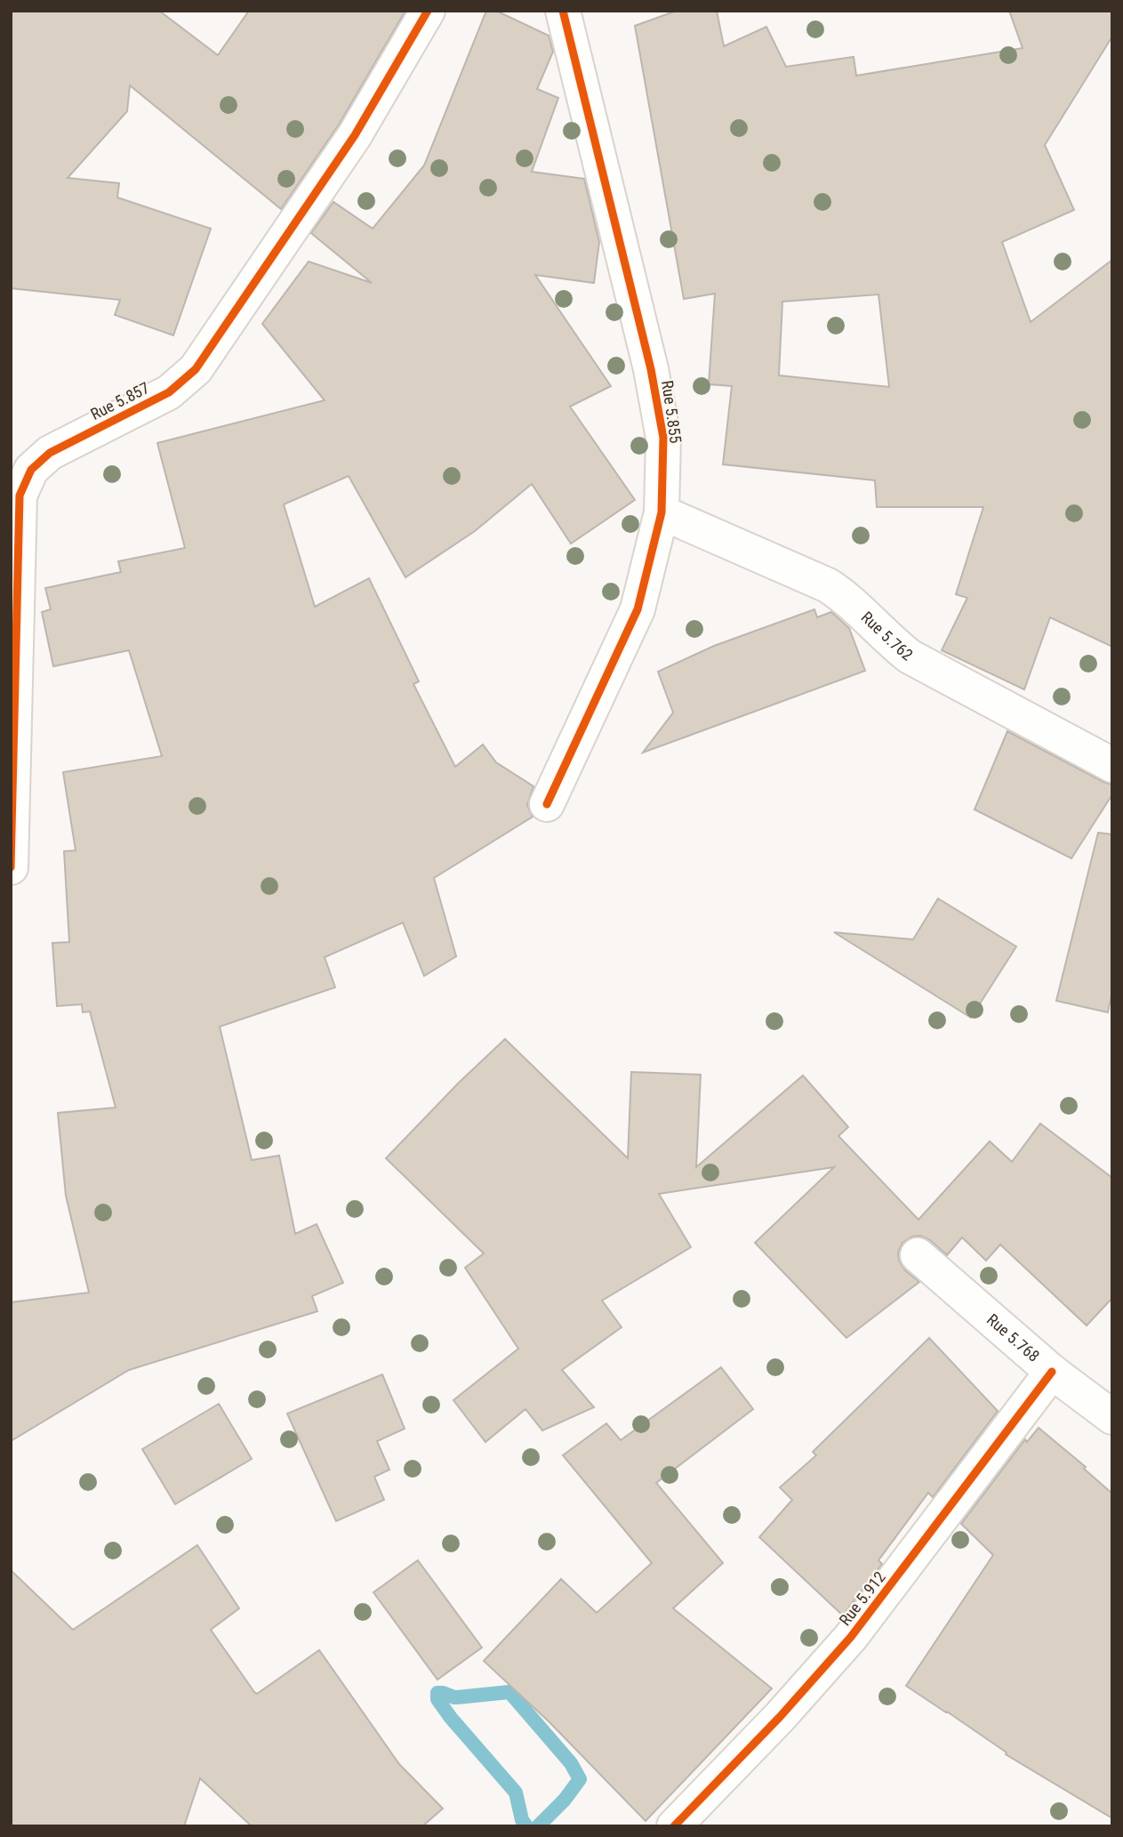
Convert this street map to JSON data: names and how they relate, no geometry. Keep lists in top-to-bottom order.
{
  "streets": {
    "street": [
      "Rue 5.857",
      "Rue 5.855",
      "Rue 5.762",
      "Rue 5.768",
      "Rue 5.912"
    ]
  },
  "crossings": [
    ["Rue 5.855", "Rue 5.762"],
    ["Rue 5.768", "Rue 5.912"]
  ]
}
